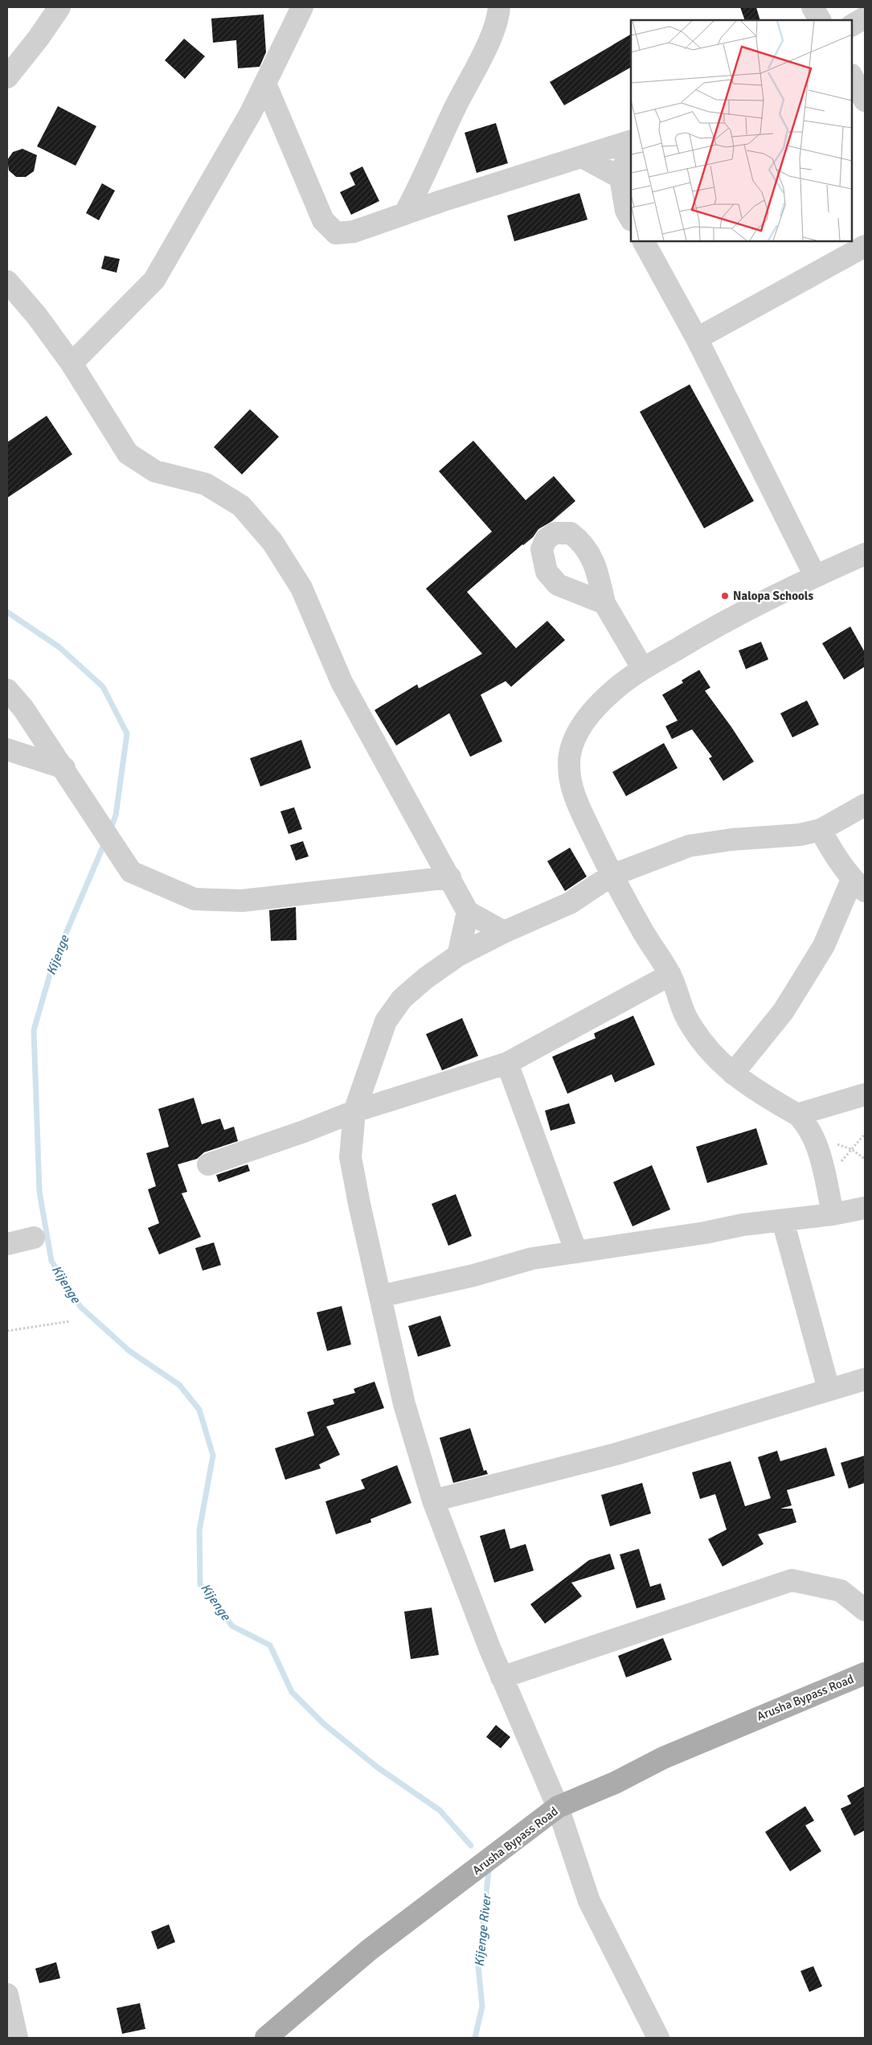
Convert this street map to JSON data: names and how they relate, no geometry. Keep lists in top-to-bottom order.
{
  "streets": {
    "main road": ["Arusha Bypass Road"]
  },
  "water": ["Kijenge", "Kijenge River"],
  "places": ["Nalopa Schools"]
}
